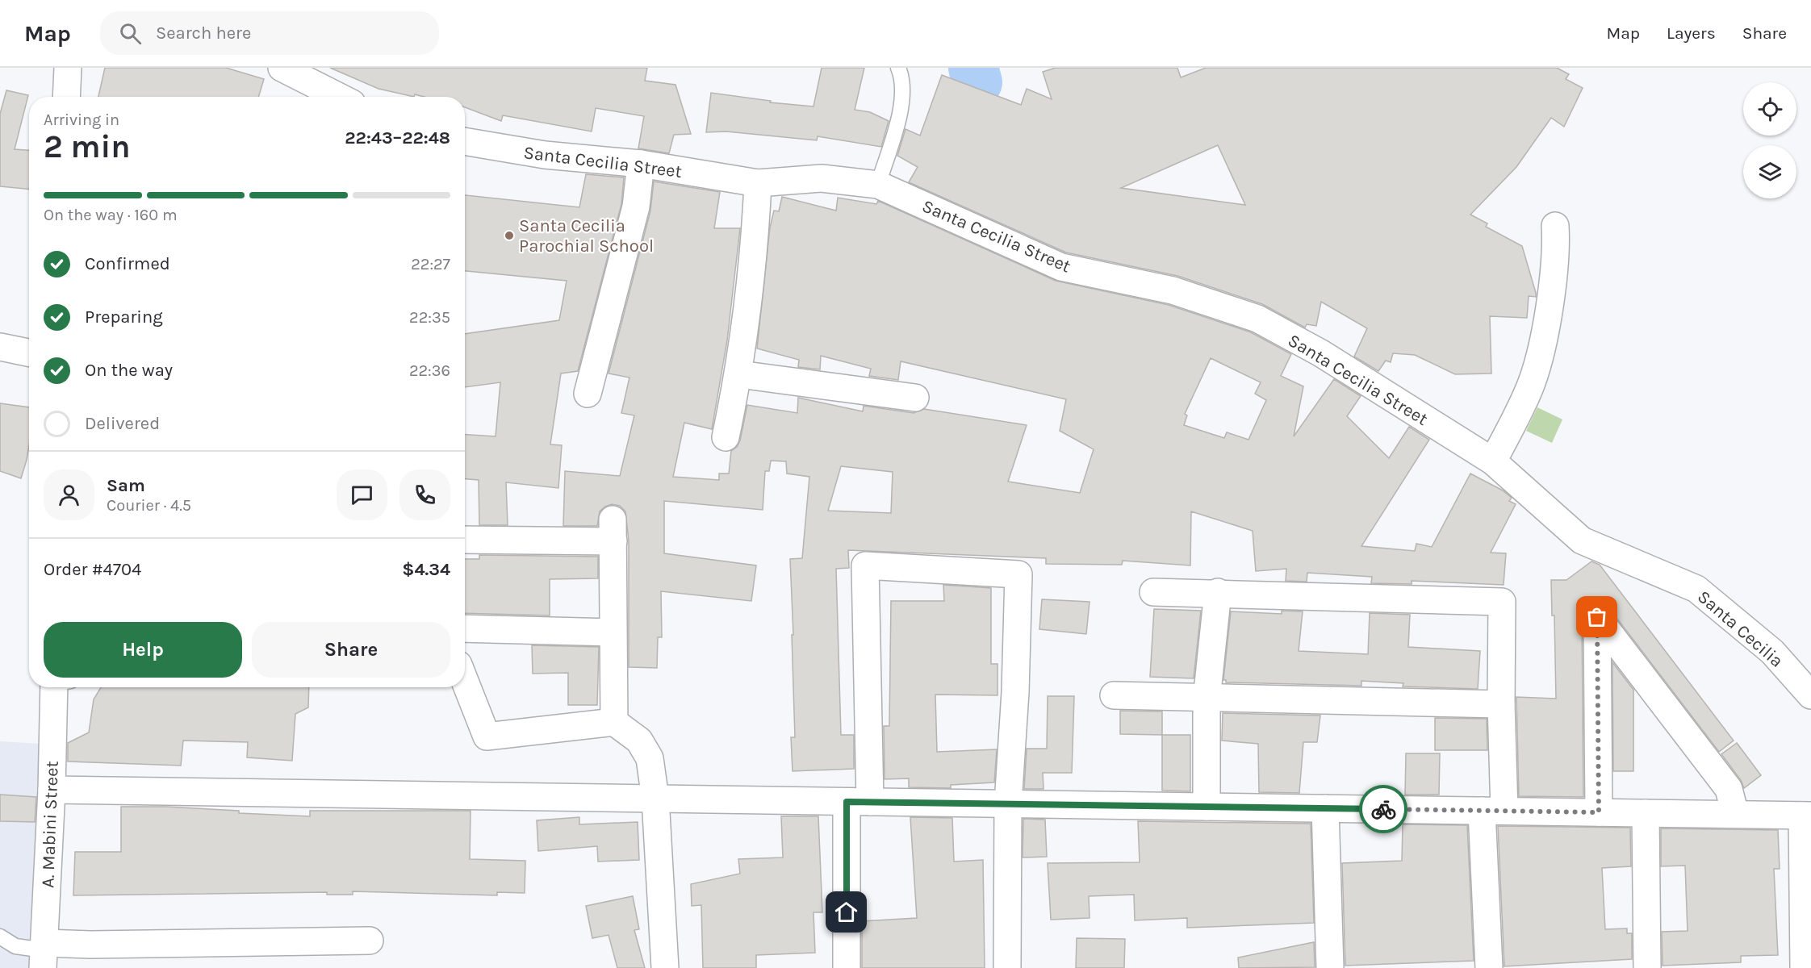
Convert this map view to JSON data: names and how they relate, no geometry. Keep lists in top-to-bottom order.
{
  "streets": {
    "street": ["Santa Cecilia Street", "Santa Cecilia", "A. Mabini Street"]
  },
  "crossings": [
    ["Santa Cecilia Street", "Santa Cecilia"]
  ],
  "places": ["Santa Cecilia Parochial School"],
  "page": {
    "header": "Map",
    "search": "Search here",
    "nav": ["Map", "Layers", "Share"],
    "heading": ["2 min", "Arriving in", "22:43–22:48"],
    "panel": [
      "Sam",
      "Courier · 4.5",
      "Order #4704",
      "$4.34"
    ],
    "bar": "On the way · 160 m",
    "list": [
      ["Confirmed", "22:27"],
      ["Preparing", "22:35"],
      ["On the way", "22:36"],
      "Delivered"
    ],
    "buttons": ["Help", "Share"]
  }
}
